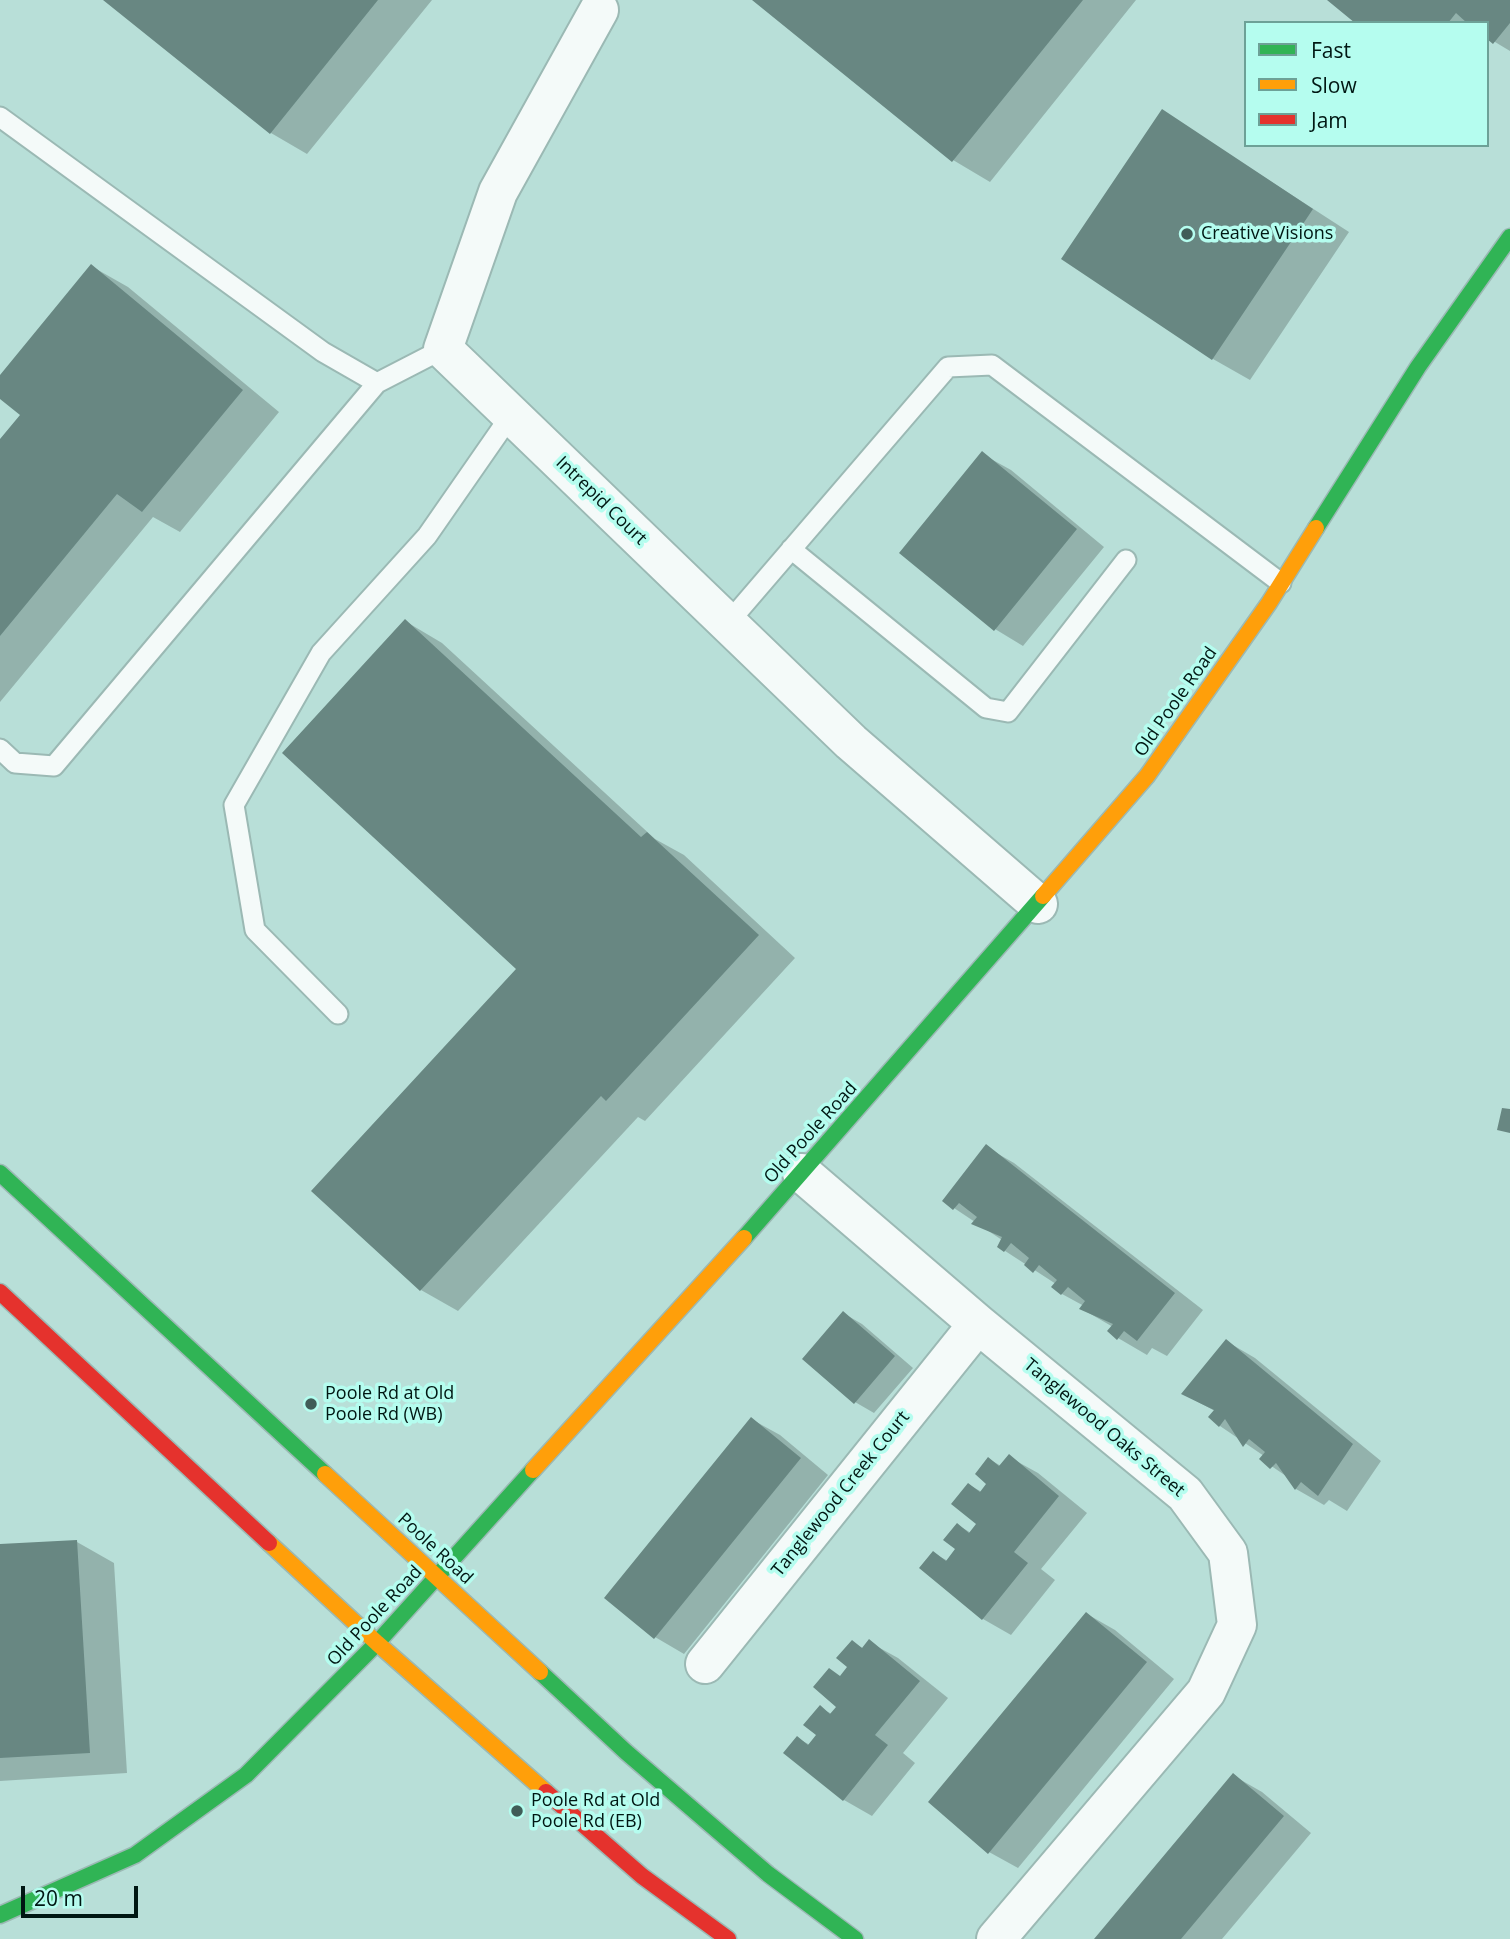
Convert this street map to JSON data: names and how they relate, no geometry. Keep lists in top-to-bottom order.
{
  "streets": {
    "street": [
      "Intrepid Court",
      "Old Poole Road",
      "Tanglewood Oaks Street",
      "Tanglewood Creek Court",
      "Poole Road"
    ]
  },
  "crossings": [
    ["Intrepid Court", "Old Poole Road"],
    ["Old Poole Road", "Tanglewood Oaks Street"],
    ["Old Poole Road", "Poole Road"],
    ["Tanglewood Oaks Street", "Tanglewood Creek Court"]
  ],
  "places": ["Creative Visions", "Poole Rd at Old Poole Rd (WB)", "Poole Rd at Old Poole Rd (EB)"],
  "legend": ["Fast", "Slow", "Jam"],
  "scale_bar": "20 m"
}
